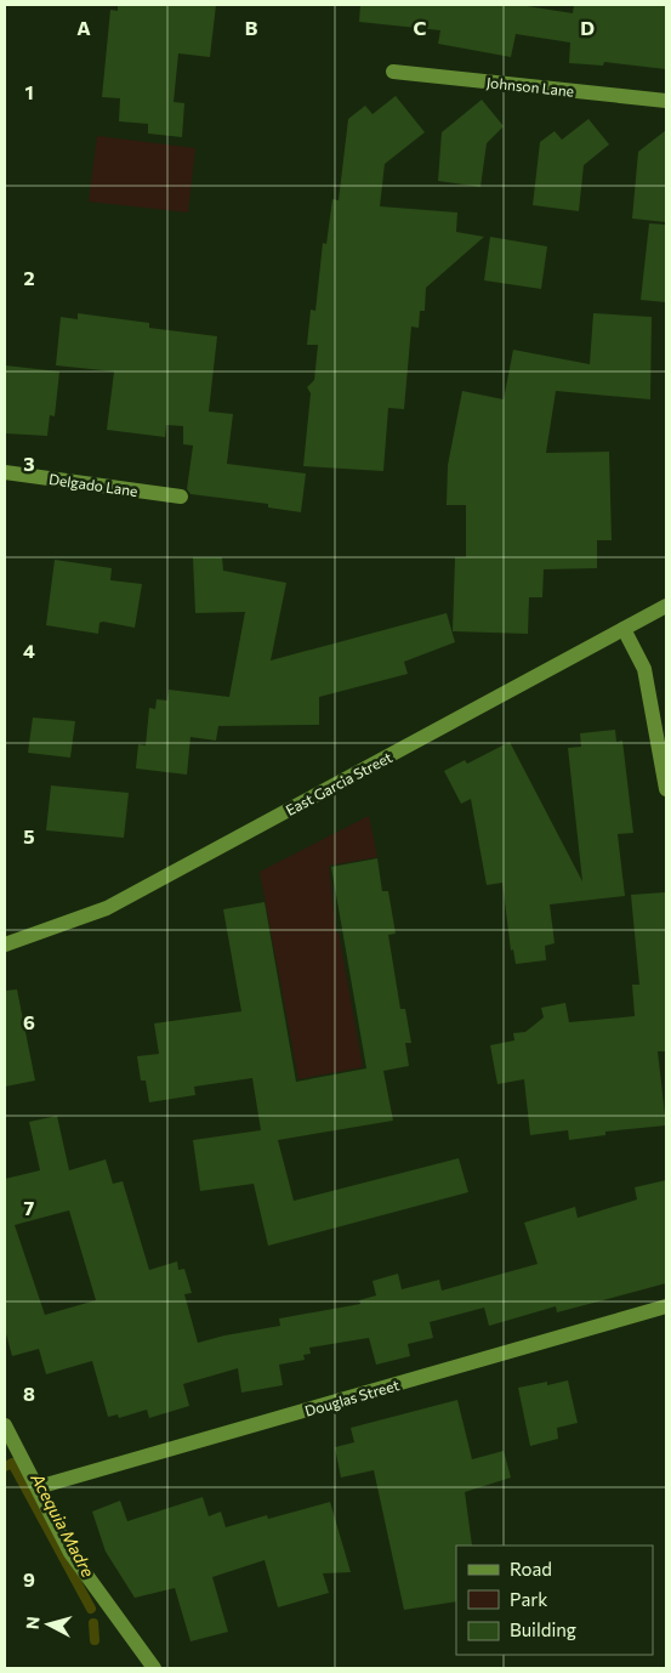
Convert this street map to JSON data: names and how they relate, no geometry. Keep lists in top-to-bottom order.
{
  "streets": {
    "street": [
      "Johnson Lane",
      "Delgado Lane",
      "East Garcia Street",
      "Douglas Street"
    ]
  },
  "water": ["Acequia Madre"],
  "legend": ["Road", "Park", "Building"],
  "north": "left",
  "grid": {
    "columns": [
      "A",
      "B",
      "C",
      "D"
    ],
    "rows": [
      "1",
      "2",
      "3",
      "4",
      "5",
      "6",
      "7",
      "8",
      "9"
    ]
  }
}
